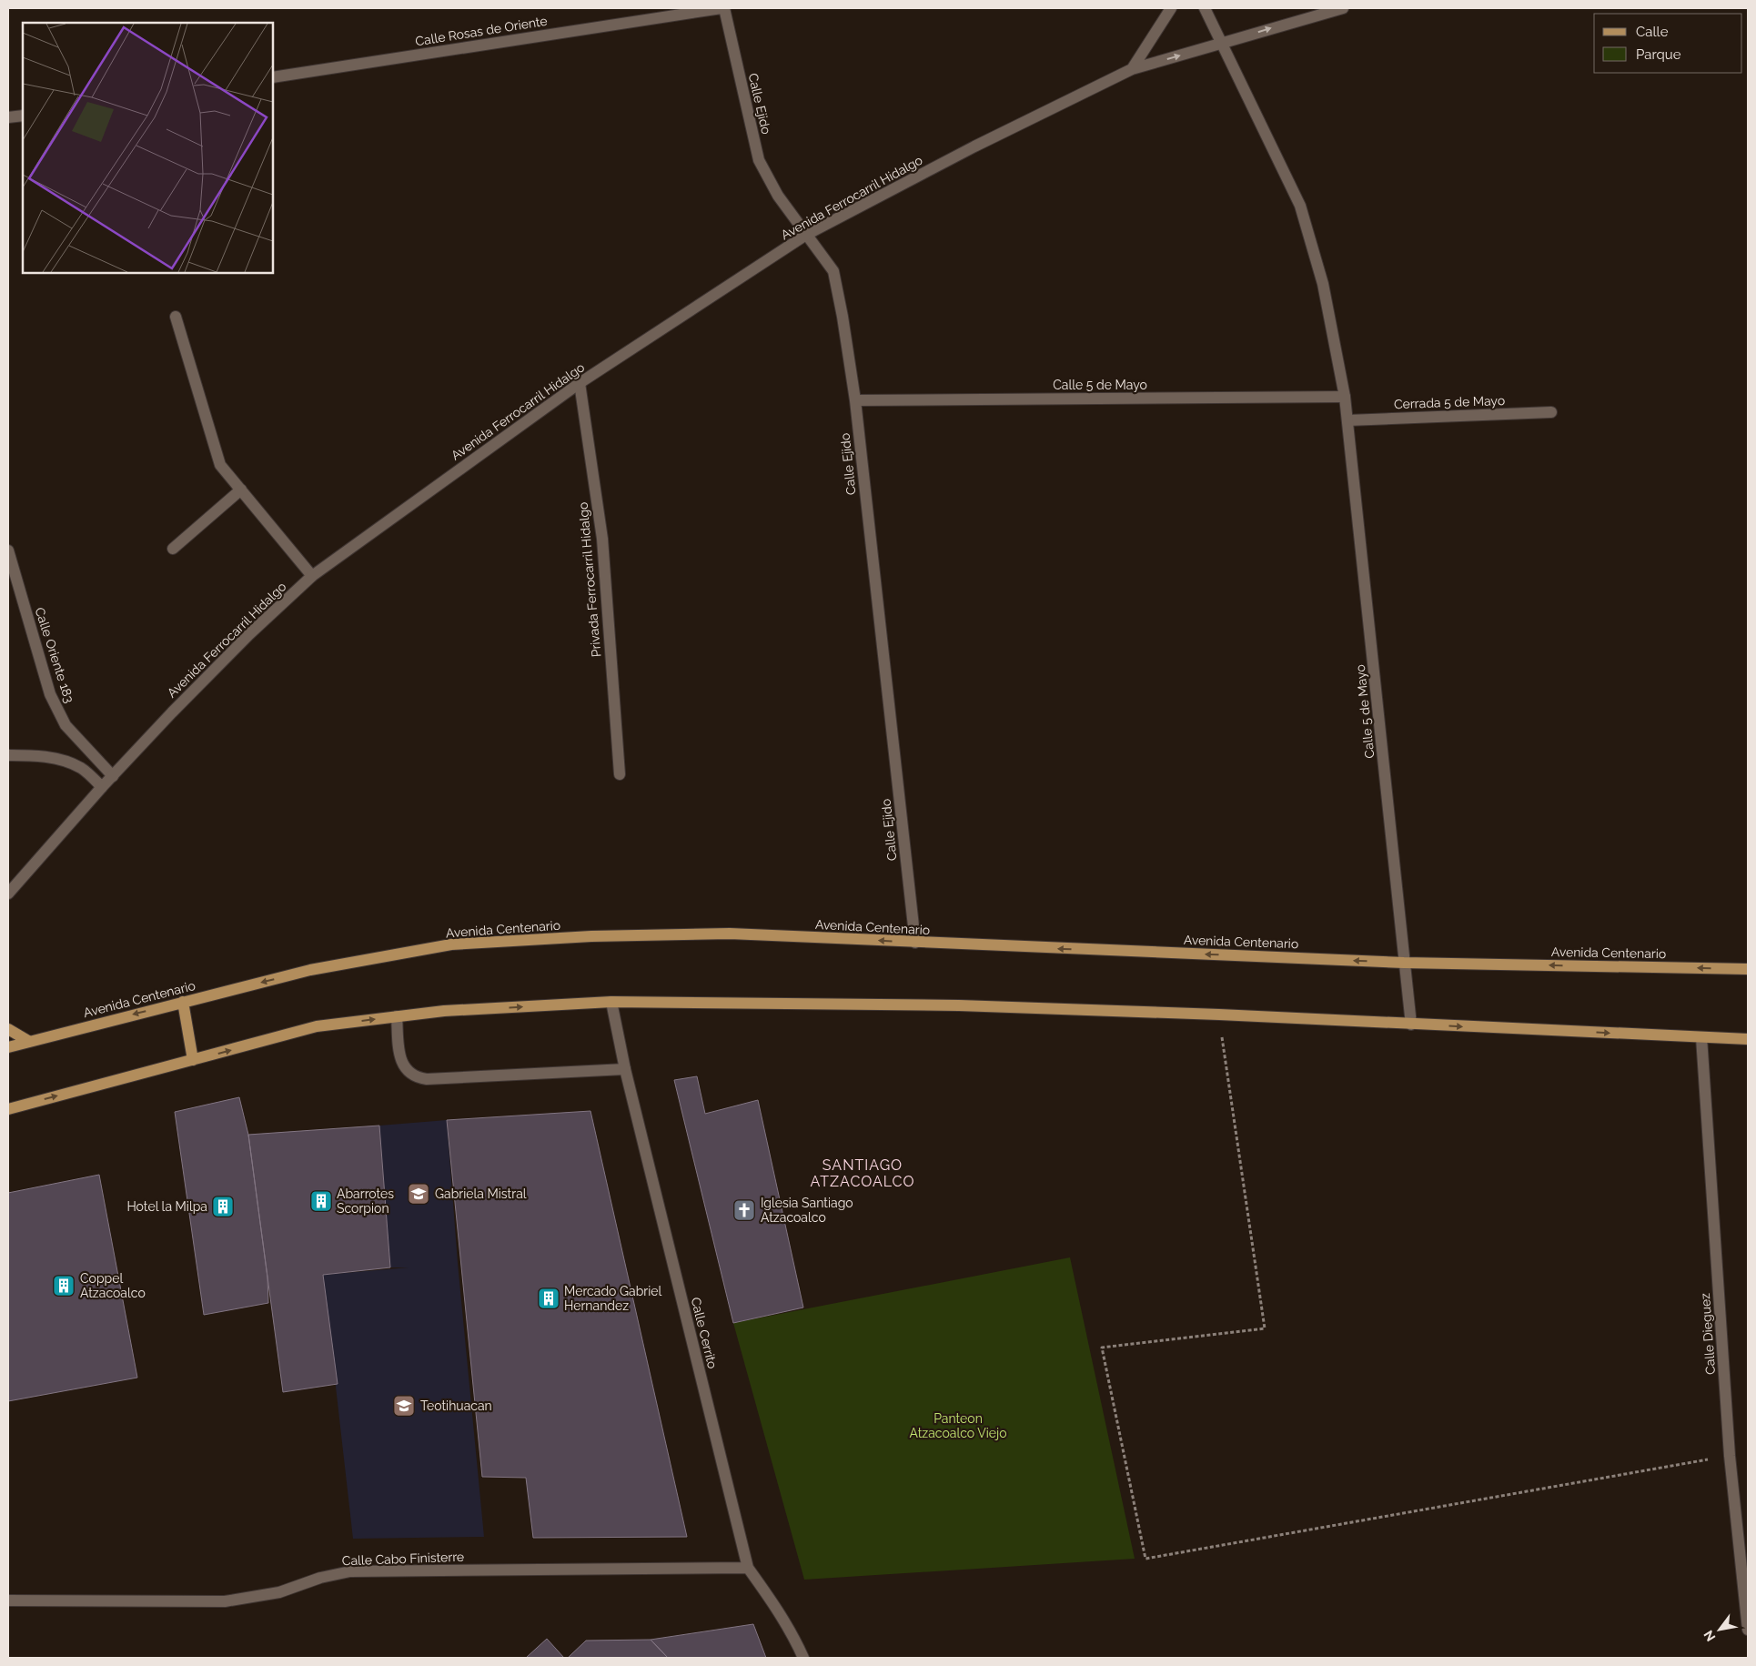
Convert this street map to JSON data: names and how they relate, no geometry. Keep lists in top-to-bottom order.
{
  "streets": {
    "main road": ["Avenida Centenario"],
    "street": [
      "Calle Rosas de Oriente",
      "Calle Ejido",
      "Avenida Ferrocarril Hidalgo",
      "Calle 5 de Mayo",
      "Cerrada 5 de Mayo",
      "Privada Ferrocarril Hidalgo",
      "Calle Oriente 183",
      "Calle Cerrito",
      "Calle Dieguez",
      "Calle Cabo Finisterre"
    ]
  },
  "crossings": [
    ["Calle Rosas de Oriente", "Calle Ejido"],
    ["Calle Ejido", "Avenida Ferrocarril Hidalgo"],
    ["Calle Ejido", "Calle 5 de Mayo"],
    ["Calle Ejido", "Avenida Centenario"],
    ["Avenida Ferrocarril Hidalgo", "Calle 5 de Mayo"],
    ["Avenida Ferrocarril Hidalgo", "Privada Ferrocarril Hidalgo"],
    ["Avenida Ferrocarril Hidalgo", "Calle Oriente 183"],
    ["Calle 5 de Mayo", "Cerrada 5 de Mayo"],
    ["Calle 5 de Mayo", "Avenida Centenario"],
    ["Calle Cerrito", "Calle Cabo Finisterre"]
  ],
  "districts": ["SANTIAGO ATZACOALCO"],
  "parks": ["Panteon Atzacoalco Viejo"],
  "places": {
    "school or university": ["Gabriela Mistral", "Teotihuacan"],
    "building": [
      "Abarrotes Scorpion",
      "Hotel la Milpa",
      "Coppel Atzacoalco",
      "Mercado Gabriel Hernandez"
    ],
    "church": ["Iglesia Santiago Atzacoalco"]
  },
  "legend": ["Calle", "Parque"],
  "north": "bottom left"
}
